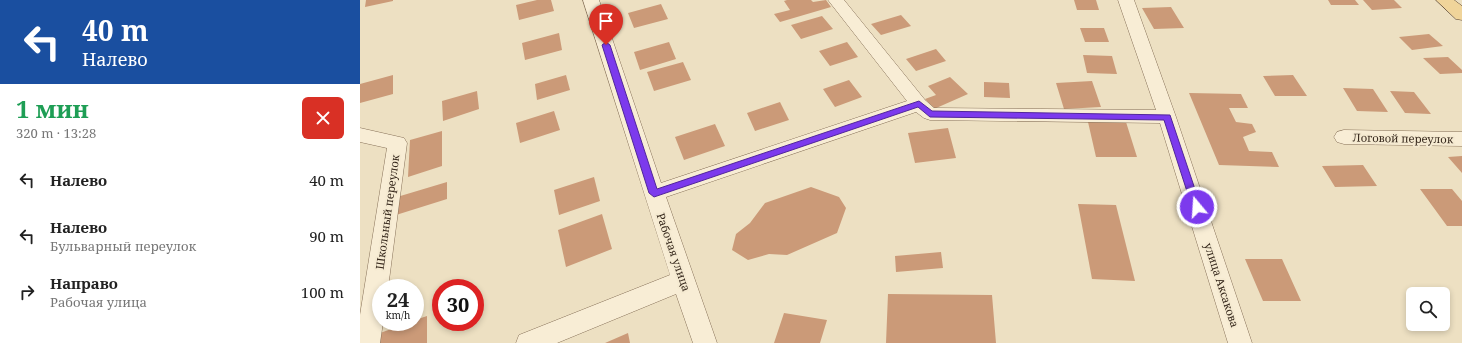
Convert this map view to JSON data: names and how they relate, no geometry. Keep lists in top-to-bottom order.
{
  "streets": {
    "street": [
      "Логовой переулок",
      "Школьный переулок",
      "Рабочая улица",
      "улица Аксакова"
    ]
  },
  "page": {
    "turn": ["40 m", "Налево"],
    "heading": ["1 мин", "320 m · 13:28"],
    "list": [
      {
        "name": "Налево",
        "value": "40 m"
      },
      {
        "name": "Налево",
        "note": "Бульварный переулок",
        "value": "90 m"
      },
      {
        "name": "Направо",
        "note": "Рабочая улица",
        "value": "100 m"
      }
    ],
    "speed": "24 km/h",
    "limit": "30"
  }
}
